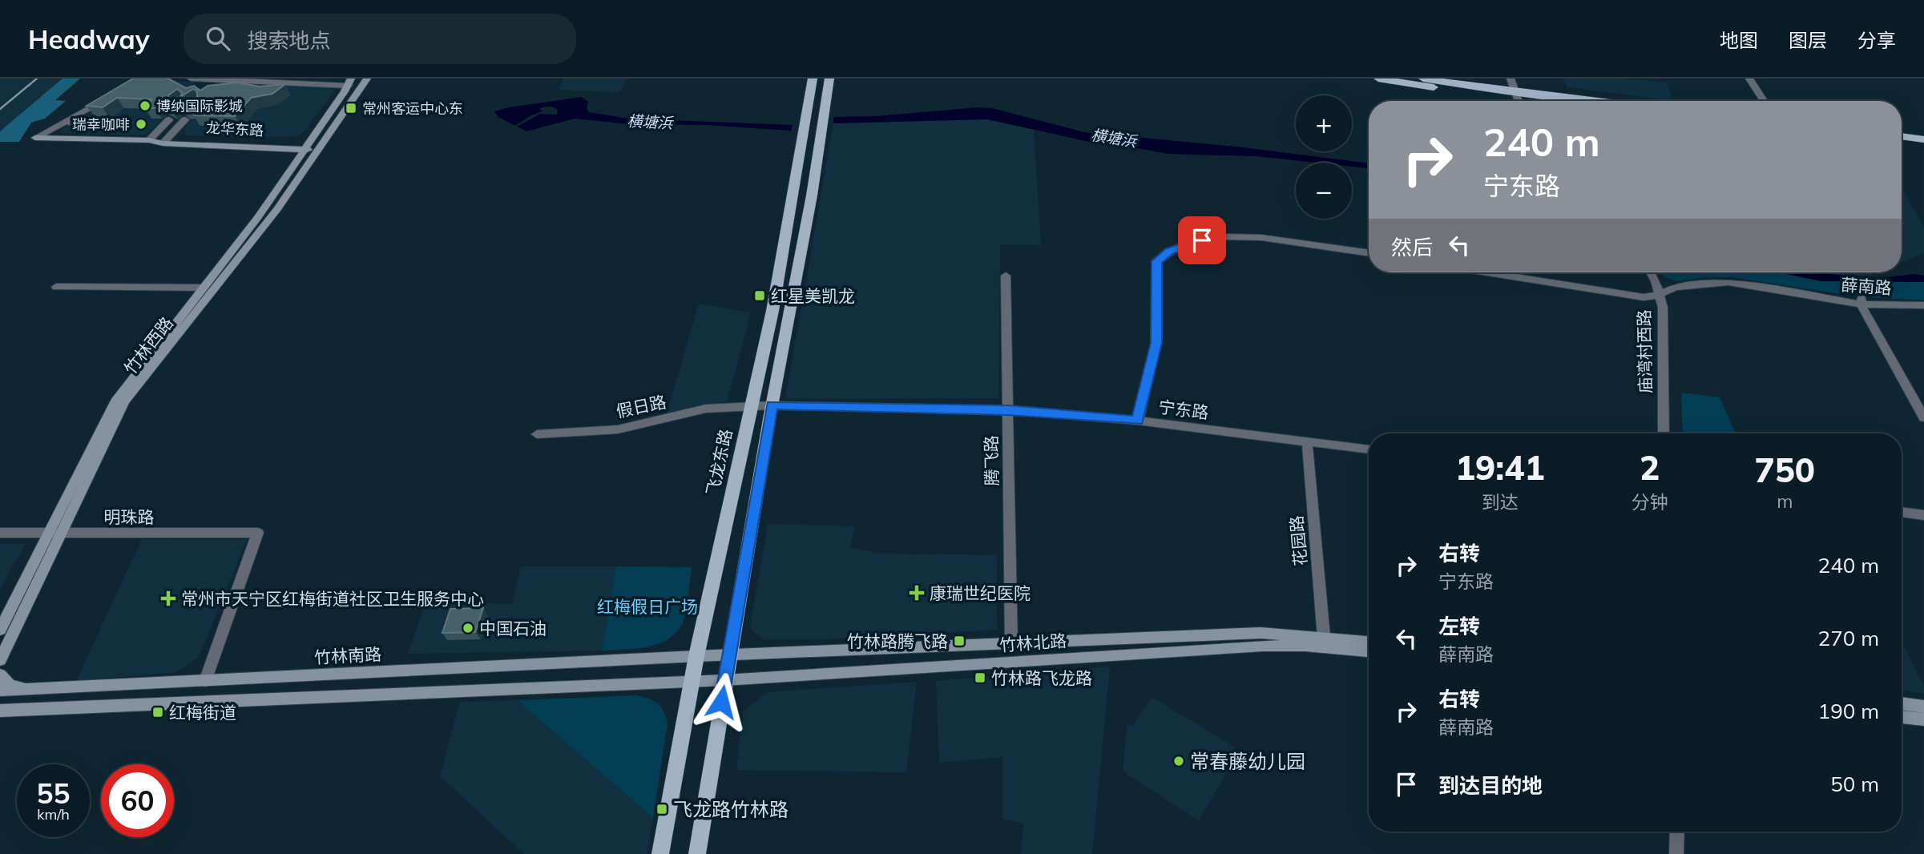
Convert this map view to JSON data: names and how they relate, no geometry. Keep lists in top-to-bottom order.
{
  "streets": {
    "main road": [
      "龙华东路",
      "竹林西路",
      "飞龙东路",
      "竹林北路",
      "竹林南路"
    ],
    "street": [
      "薛南路",
      "庙湾村西路",
      "假日路",
      "宁东路",
      "腾飞路",
      "明珠路",
      "花园路"
    ]
  },
  "crossings": [
    ["龙华东路", "竹林西路"],
    ["薛南路", "庙湾村西路"],
    ["竹林西路", "明珠路"],
    ["假日路", "宁东路"],
    ["假日路", "飞龙东路"],
    ["宁东路", "腾飞路"],
    ["宁东路", "飞龙东路"],
    ["宁东路", "花园路"],
    ["腾飞路", "竹林北路"],
    ["飞龙东路", "竹林北路"],
    ["飞龙东路", "竹林南路"],
    ["明珠路", "竹林南路"],
    ["花园路", "竹林北路"],
    ["竹林北路", "竹林南路"]
  ],
  "water": ["横塘浜"],
  "parks": ["红梅假日广场"],
  "places": {
    "other": [
      "博纳国际影城",
      "瑞幸咖啡",
      "中国石油",
      "常春藤幼儿园"
    ],
    "transit": [
      "常州客运中心东",
      "红星美凯龙",
      "竹林路腾飞路",
      "竹林路飞龙路",
      "红梅街道",
      "飞龙路竹林路"
    ],
    "health": ["康瑞世纪医院", "常州市天宁区红梅街道社区卫生服务中心"]
  },
  "page": {
    "header": "Headway",
    "search": "搜索地点",
    "nav": ["地图", "图层", "分享"],
    "map_buttons": ["+", "−"],
    "turn": ["240 m", "宁东路"],
    "then": "然后",
    "eta": [
      "19:41",
      "到达",
      "2",
      "分钟",
      "750",
      "m"
    ],
    "list": [
      {
        "name": "右转",
        "note": "宁东路",
        "value": "240 m"
      },
      {
        "name": "左转",
        "note": "薛南路",
        "value": "270 m"
      },
      {
        "name": "右转",
        "note": "薛南路",
        "value": "190 m"
      },
      {
        "name": "到达目的地",
        "value": "50 m"
      }
    ],
    "speed": "55 km/h",
    "limit": "60"
  }
}
